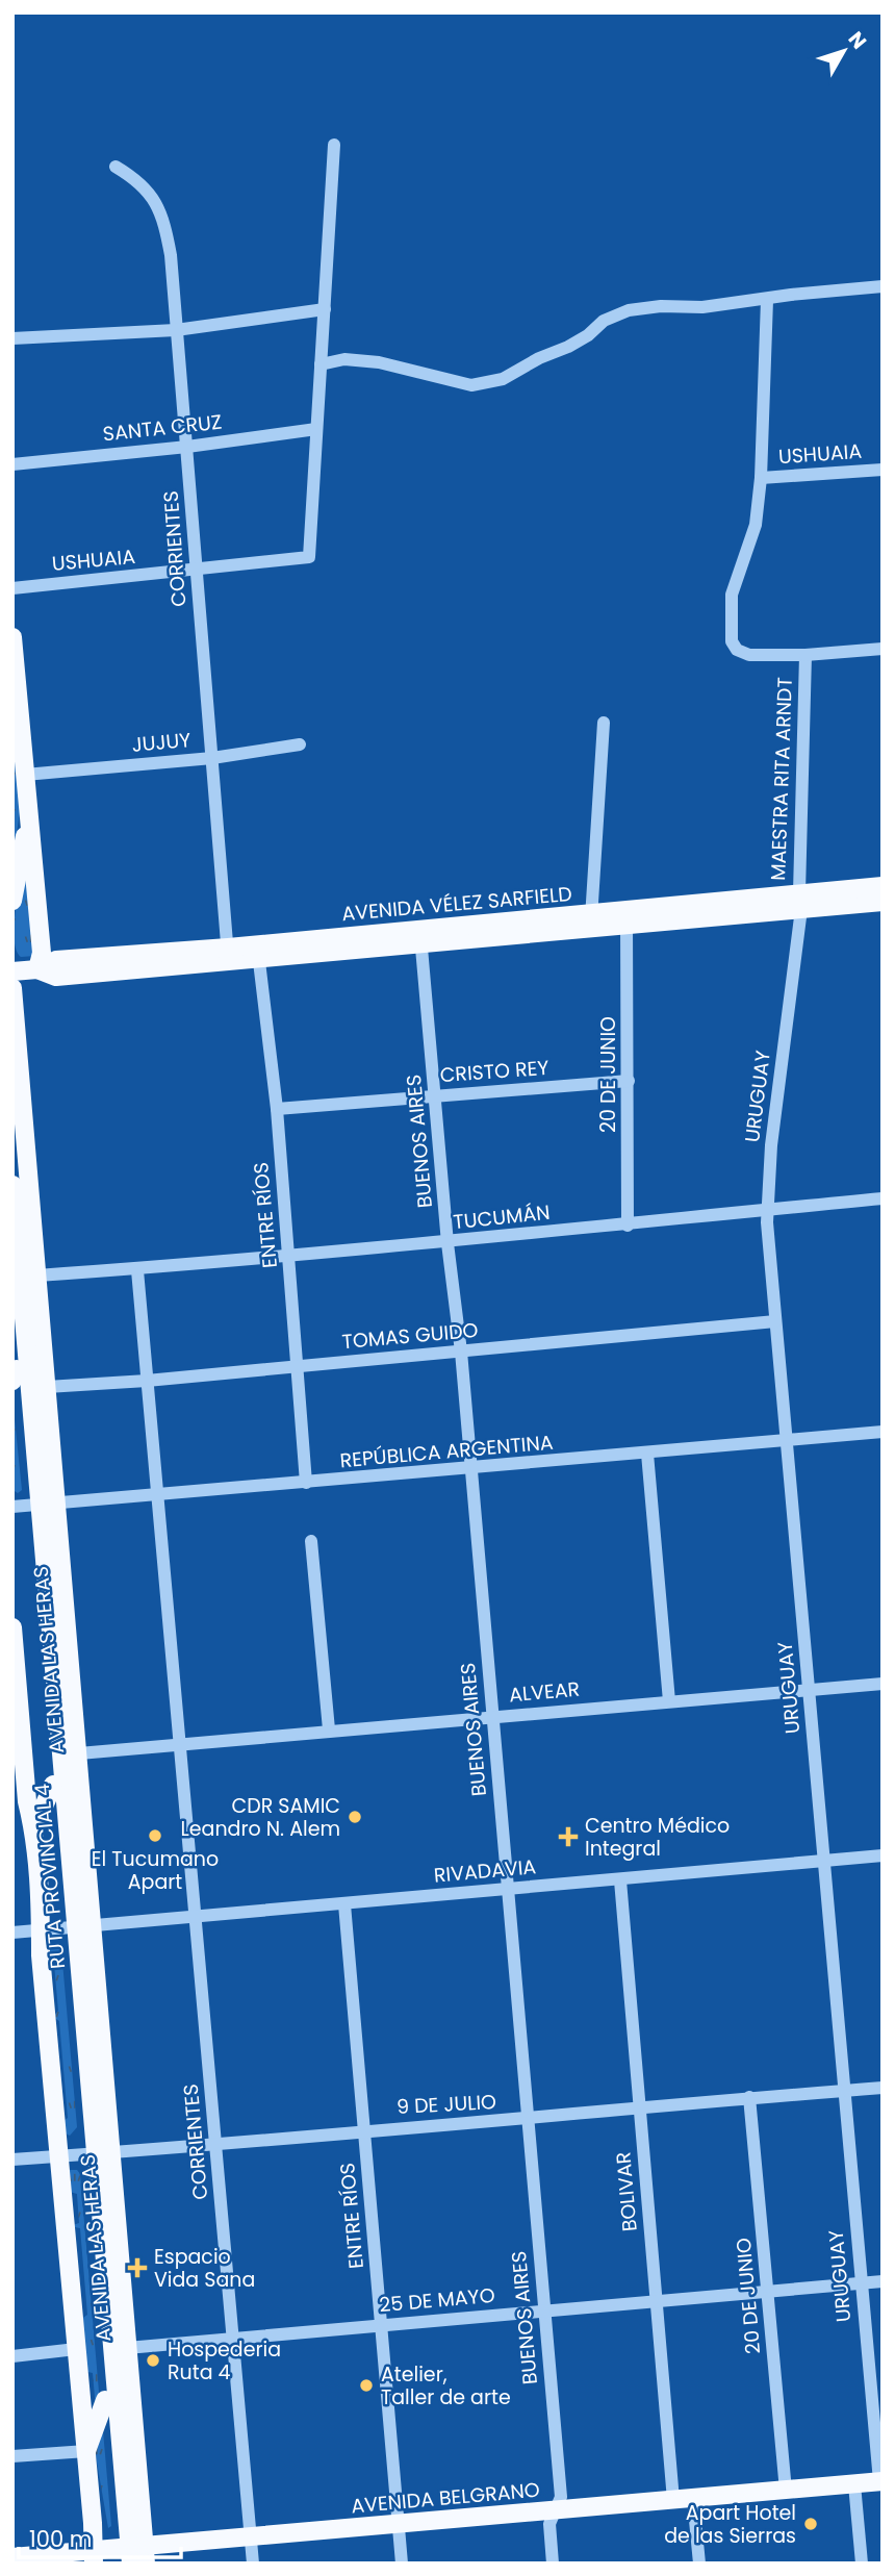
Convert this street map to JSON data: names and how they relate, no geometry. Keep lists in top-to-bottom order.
{
  "streets": {
    "main road": [
      "AVENIDA VÉLEZ SARFIELD",
      "AVENIDA LAS HERAS",
      "RUTA PROVINCIAL 4",
      "AVENIDA BELGRANO"
    ],
    "street": [
      "SANTA CRUZ",
      "USHUAIA",
      "CORRIENTES",
      "JUJUY",
      "MAESTRA RITA ARNDT",
      "CRISTO REY",
      "20 DE JUNIO",
      "URUGUAY",
      "BUENOS AIRES",
      "ENTRE RÍOS",
      "TUCUMÁN",
      "TOMAS GUIDO",
      "REPÚBLICA ARGENTINA",
      "ALVEAR",
      "RIVADAVIA",
      "9 DE JULIO",
      "BOLIVAR",
      "25 DE MAYO"
    ]
  },
  "crossings": [
    ["SANTA CRUZ", "USHUAIA"],
    ["SANTA CRUZ", "CORRIENTES"],
    ["USHUAIA", "CORRIENTES"],
    ["USHUAIA", "MAESTRA RITA ARNDT"],
    ["CORRIENTES", "JUJUY"],
    ["CORRIENTES", "AVENIDA VÉLEZ SARFIELD"],
    ["CORRIENTES", "TUCUMÁN"],
    ["CORRIENTES", "TOMAS GUIDO"],
    ["CORRIENTES", "REPÚBLICA ARGENTINA"],
    ["CORRIENTES", "ALVEAR"],
    ["CORRIENTES", "RIVADAVIA"],
    ["CORRIENTES", "9 DE JULIO"],
    ["CORRIENTES", "25 DE MAYO"],
    ["CORRIENTES", "AVENIDA BELGRANO"],
    ["MAESTRA RITA ARNDT", "AVENIDA VÉLEZ SARFIELD"],
    ["MAESTRA RITA ARNDT", "URUGUAY"],
    ["AVENIDA VÉLEZ SARFIELD", "20 DE JUNIO"],
    ["AVENIDA VÉLEZ SARFIELD", "URUGUAY"],
    ["AVENIDA VÉLEZ SARFIELD", "BUENOS AIRES"],
    ["AVENIDA VÉLEZ SARFIELD", "ENTRE RÍOS"],
    ["CRISTO REY", "20 DE JUNIO"],
    ["CRISTO REY", "BUENOS AIRES"],
    ["CRISTO REY", "ENTRE RÍOS"],
    ["20 DE JUNIO", "TUCUMÁN"],
    ["20 DE JUNIO", "9 DE JULIO"],
    ["20 DE JUNIO", "25 DE MAYO"],
    ["20 DE JUNIO", "AVENIDA BELGRANO"],
    ["URUGUAY", "TUCUMÁN"],
    ["URUGUAY", "TOMAS GUIDO"],
    ["URUGUAY", "REPÚBLICA ARGENTINA"],
    ["URUGUAY", "ALVEAR"],
    ["URUGUAY", "RIVADAVIA"],
    ["URUGUAY", "9 DE JULIO"],
    ["URUGUAY", "25 DE MAYO"],
    ["URUGUAY", "AVENIDA BELGRANO"],
    ["BUENOS AIRES", "TUCUMÁN"],
    ["BUENOS AIRES", "TOMAS GUIDO"],
    ["BUENOS AIRES", "REPÚBLICA ARGENTINA"],
    ["BUENOS AIRES", "ALVEAR"],
    ["BUENOS AIRES", "RIVADAVIA"],
    ["BUENOS AIRES", "9 DE JULIO"],
    ["BUENOS AIRES", "25 DE MAYO"],
    ["BUENOS AIRES", "AVENIDA BELGRANO"],
    ["ENTRE RÍOS", "TUCUMÁN"],
    ["ENTRE RÍOS", "TOMAS GUIDO"],
    ["ENTRE RÍOS", "REPÚBLICA ARGENTINA"],
    ["ENTRE RÍOS", "RIVADAVIA"],
    ["ENTRE RÍOS", "9 DE JULIO"],
    ["ENTRE RÍOS", "25 DE MAYO"],
    ["ENTRE RÍOS", "AVENIDA BELGRANO"],
    ["TUCUMÁN", "AVENIDA LAS HERAS"],
    ["TOMAS GUIDO", "AVENIDA LAS HERAS"],
    ["REPÚBLICA ARGENTINA", "AVENIDA LAS HERAS"],
    ["REPÚBLICA ARGENTINA", "RUTA PROVINCIAL 4"],
    ["AVENIDA LAS HERAS", "ALVEAR"],
    ["AVENIDA LAS HERAS", "RIVADAVIA"],
    ["AVENIDA LAS HERAS", "RUTA PROVINCIAL 4"],
    ["AVENIDA LAS HERAS", "9 DE JULIO"],
    ["AVENIDA LAS HERAS", "25 DE MAYO"],
    ["AVENIDA LAS HERAS", "AVENIDA BELGRANO"],
    ["RIVADAVIA", "RUTA PROVINCIAL 4"],
    ["RIVADAVIA", "BOLIVAR"],
    ["RUTA PROVINCIAL 4", "9 DE JULIO"],
    ["RUTA PROVINCIAL 4", "AVENIDA BELGRANO"],
    ["9 DE JULIO", "BOLIVAR"],
    ["BOLIVAR", "25 DE MAYO"],
    ["BOLIVAR", "AVENIDA BELGRANO"]
  ],
  "places": {
    "other": [
      "CDR SAMIC Leandro N. Alem",
      "El Tucumano Apart",
      "Hospederia Ruta 4",
      "Atelier, Taller de arte",
      "Apart Hotel de las Sierras"
    ],
    "health": ["Centro Médico Integral", "Espacio Vida Sana"]
  },
  "scale_bar": "100 m",
  "north": "top right"
}
